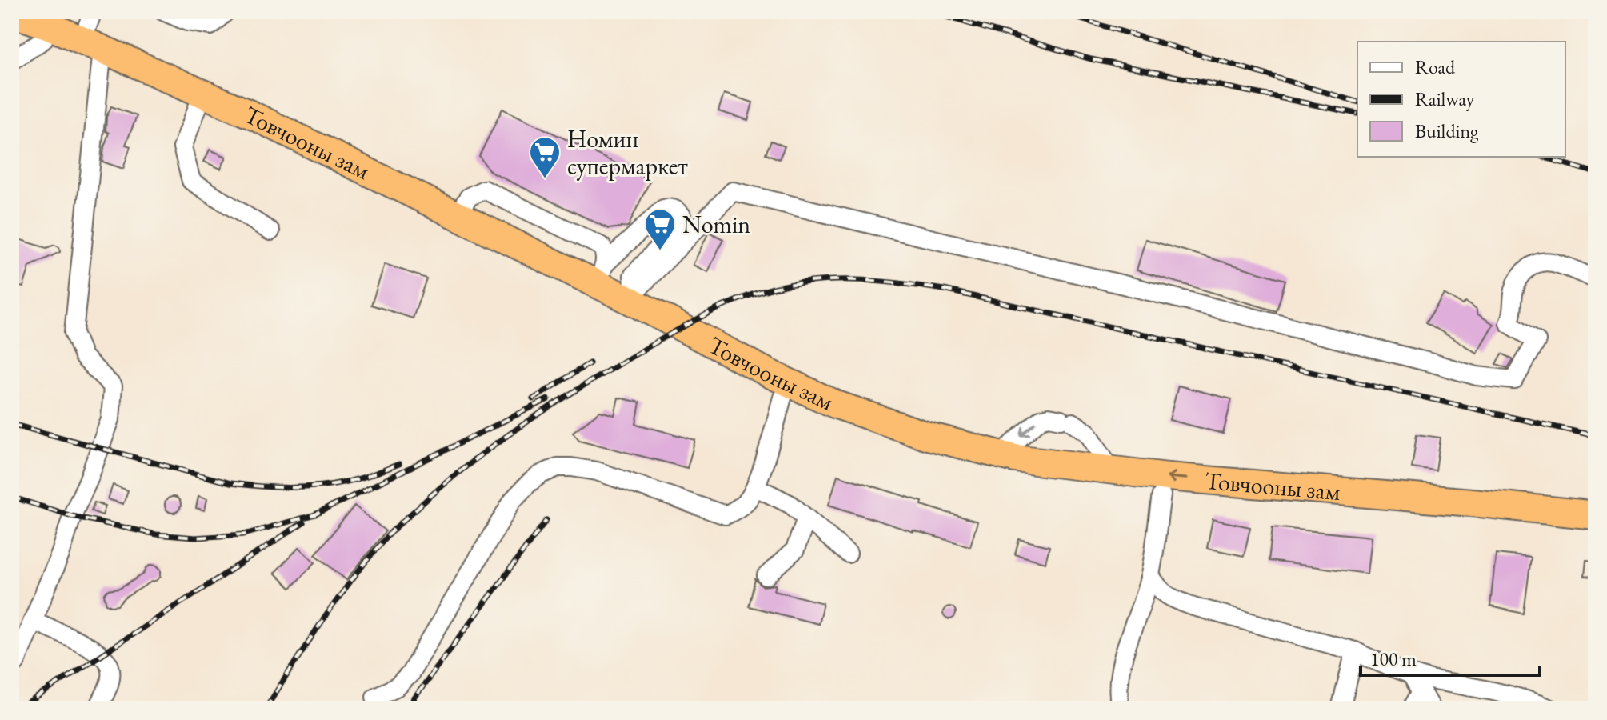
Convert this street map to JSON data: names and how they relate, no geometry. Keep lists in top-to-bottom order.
{
  "streets": {
    "highway": ["Товчооны зам"]
  },
  "places": {
    "supermarket": ["Номин супермаркет", "Nomin"]
  },
  "legend": ["Road", "Railway", "Building"],
  "scale_bar": "100 m"
}
